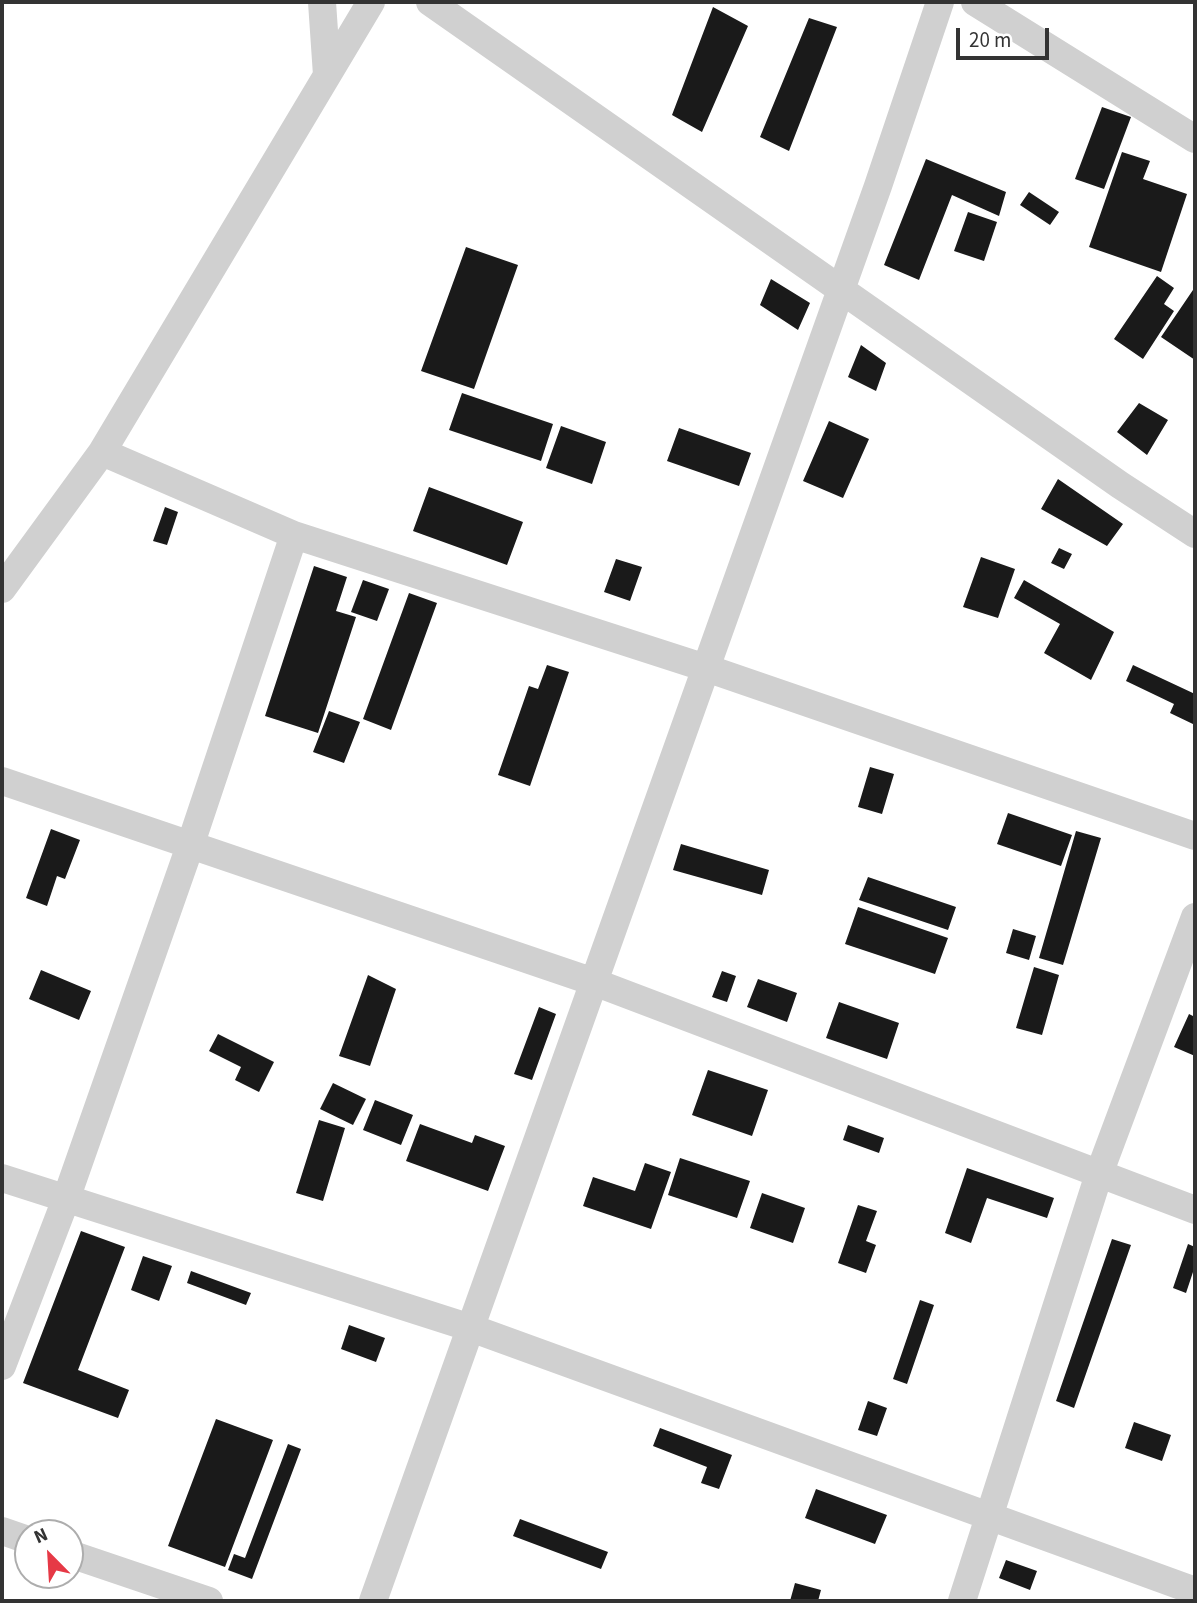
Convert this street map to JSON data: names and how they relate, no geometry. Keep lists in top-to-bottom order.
{
  "scale_bar": "20 m",
  "north": "top left"
}
